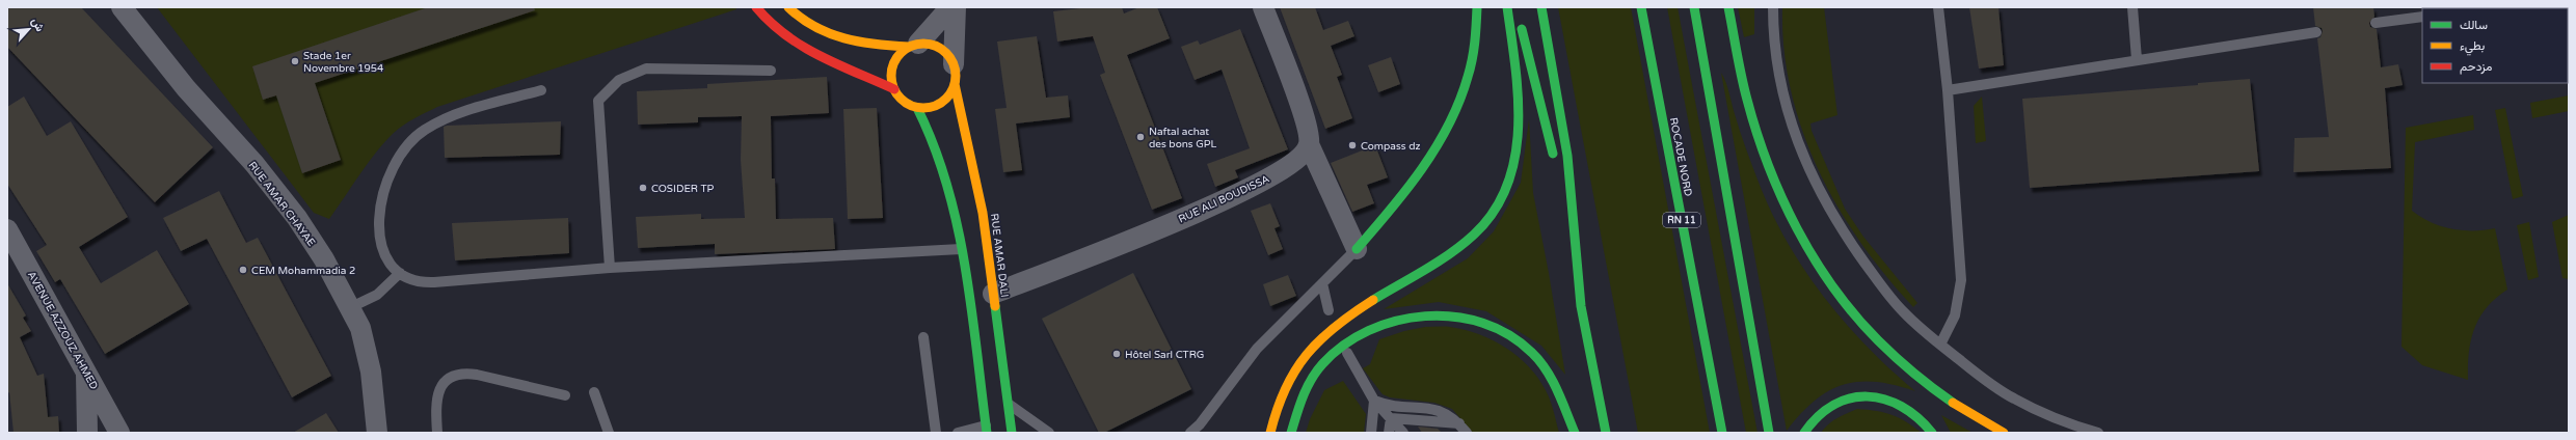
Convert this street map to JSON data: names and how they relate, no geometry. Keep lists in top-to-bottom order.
{
  "streets": {
    "main road": ["ROCADE NORD", "RN 11", "RUE AMAR DALI"],
    "street": ["RUE ALI BOUDISSA", "RUE AMAR CHAYAE", "AVENUE AZZOUZ AHMED"]
  },
  "crossings": [
    ["RUE ALI BOUDISSA", "RUE AMAR DALI"]
  ],
  "places": [
    "Stade 1er Novembre 1954",
    "Naftal achat des bons GPL",
    "Compass dz",
    "COSIDER TP",
    "CEM Mohammadia 2",
    "Hôtel Sarl CTRG"
  ],
  "legend": ["سالك", "بطيء", "مزدحم"],
  "north": "top right"
}
